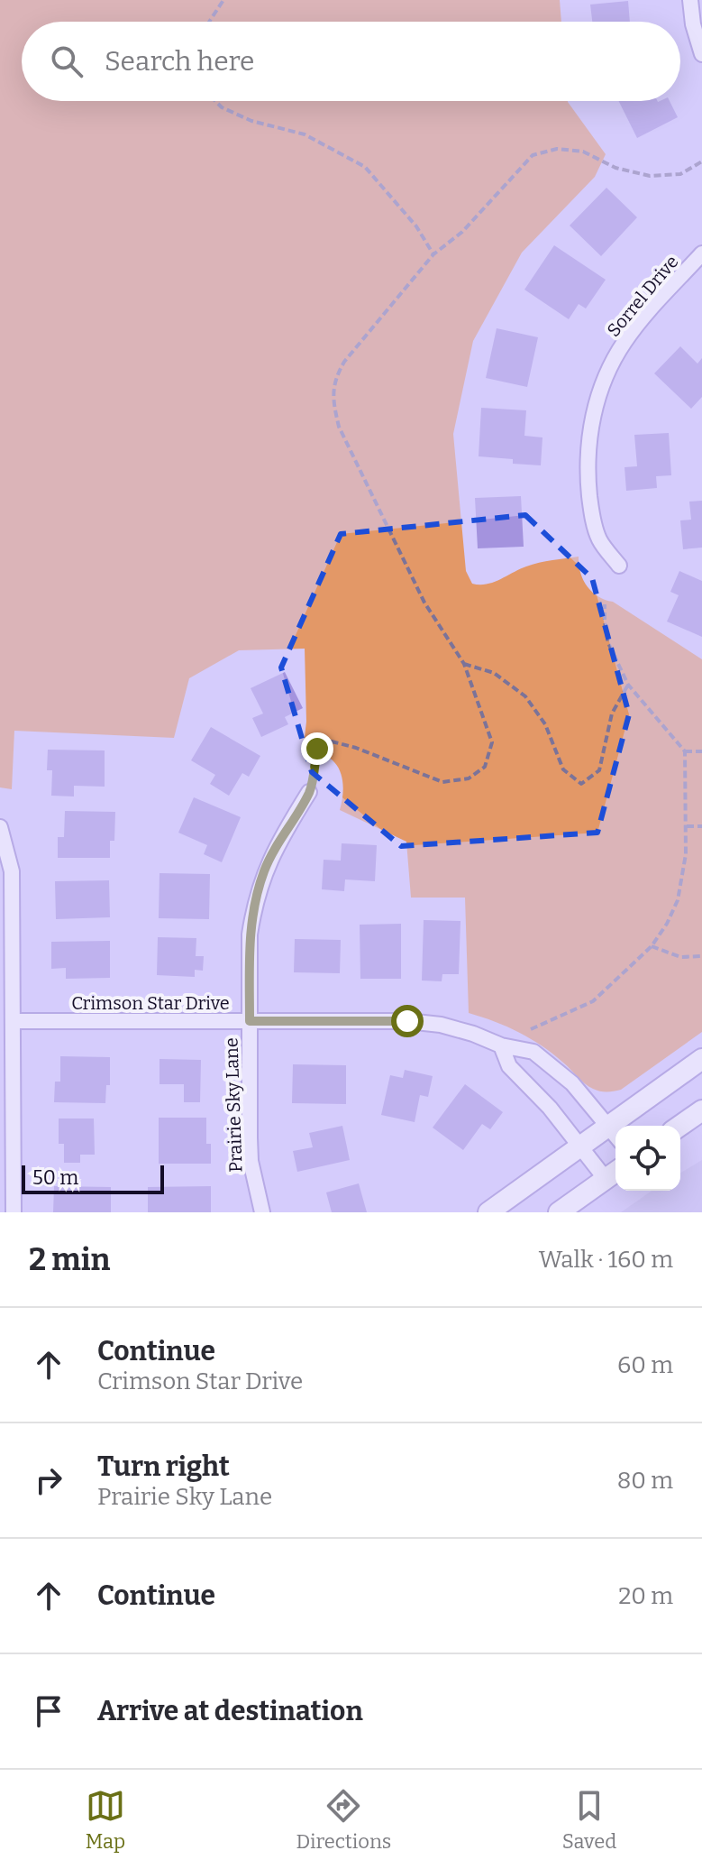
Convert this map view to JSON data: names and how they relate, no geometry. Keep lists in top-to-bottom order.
{
  "streets": {
    "street": ["Sorrel Drive", "Crimson Star Drive", "Prairie Sky Lane"]
  },
  "crossings": [
    ["Crimson Star Drive", "Prairie Sky Lane"]
  ],
  "scale_bar": "50 m",
  "page": {
    "search": "Search here",
    "scale": "50 m",
    "heading": ["2 min", "Walk · 160 m"],
    "list": [
      ["Continue", "Crimson Star Drive", "60 m"],
      ["Turn right", "Prairie Sky Lane", "80 m"],
      ["Continue", "20 m"],
      "Arrive at destination"
    ],
    "nav": ["Map", "Directions", "Saved"]
  }
}
